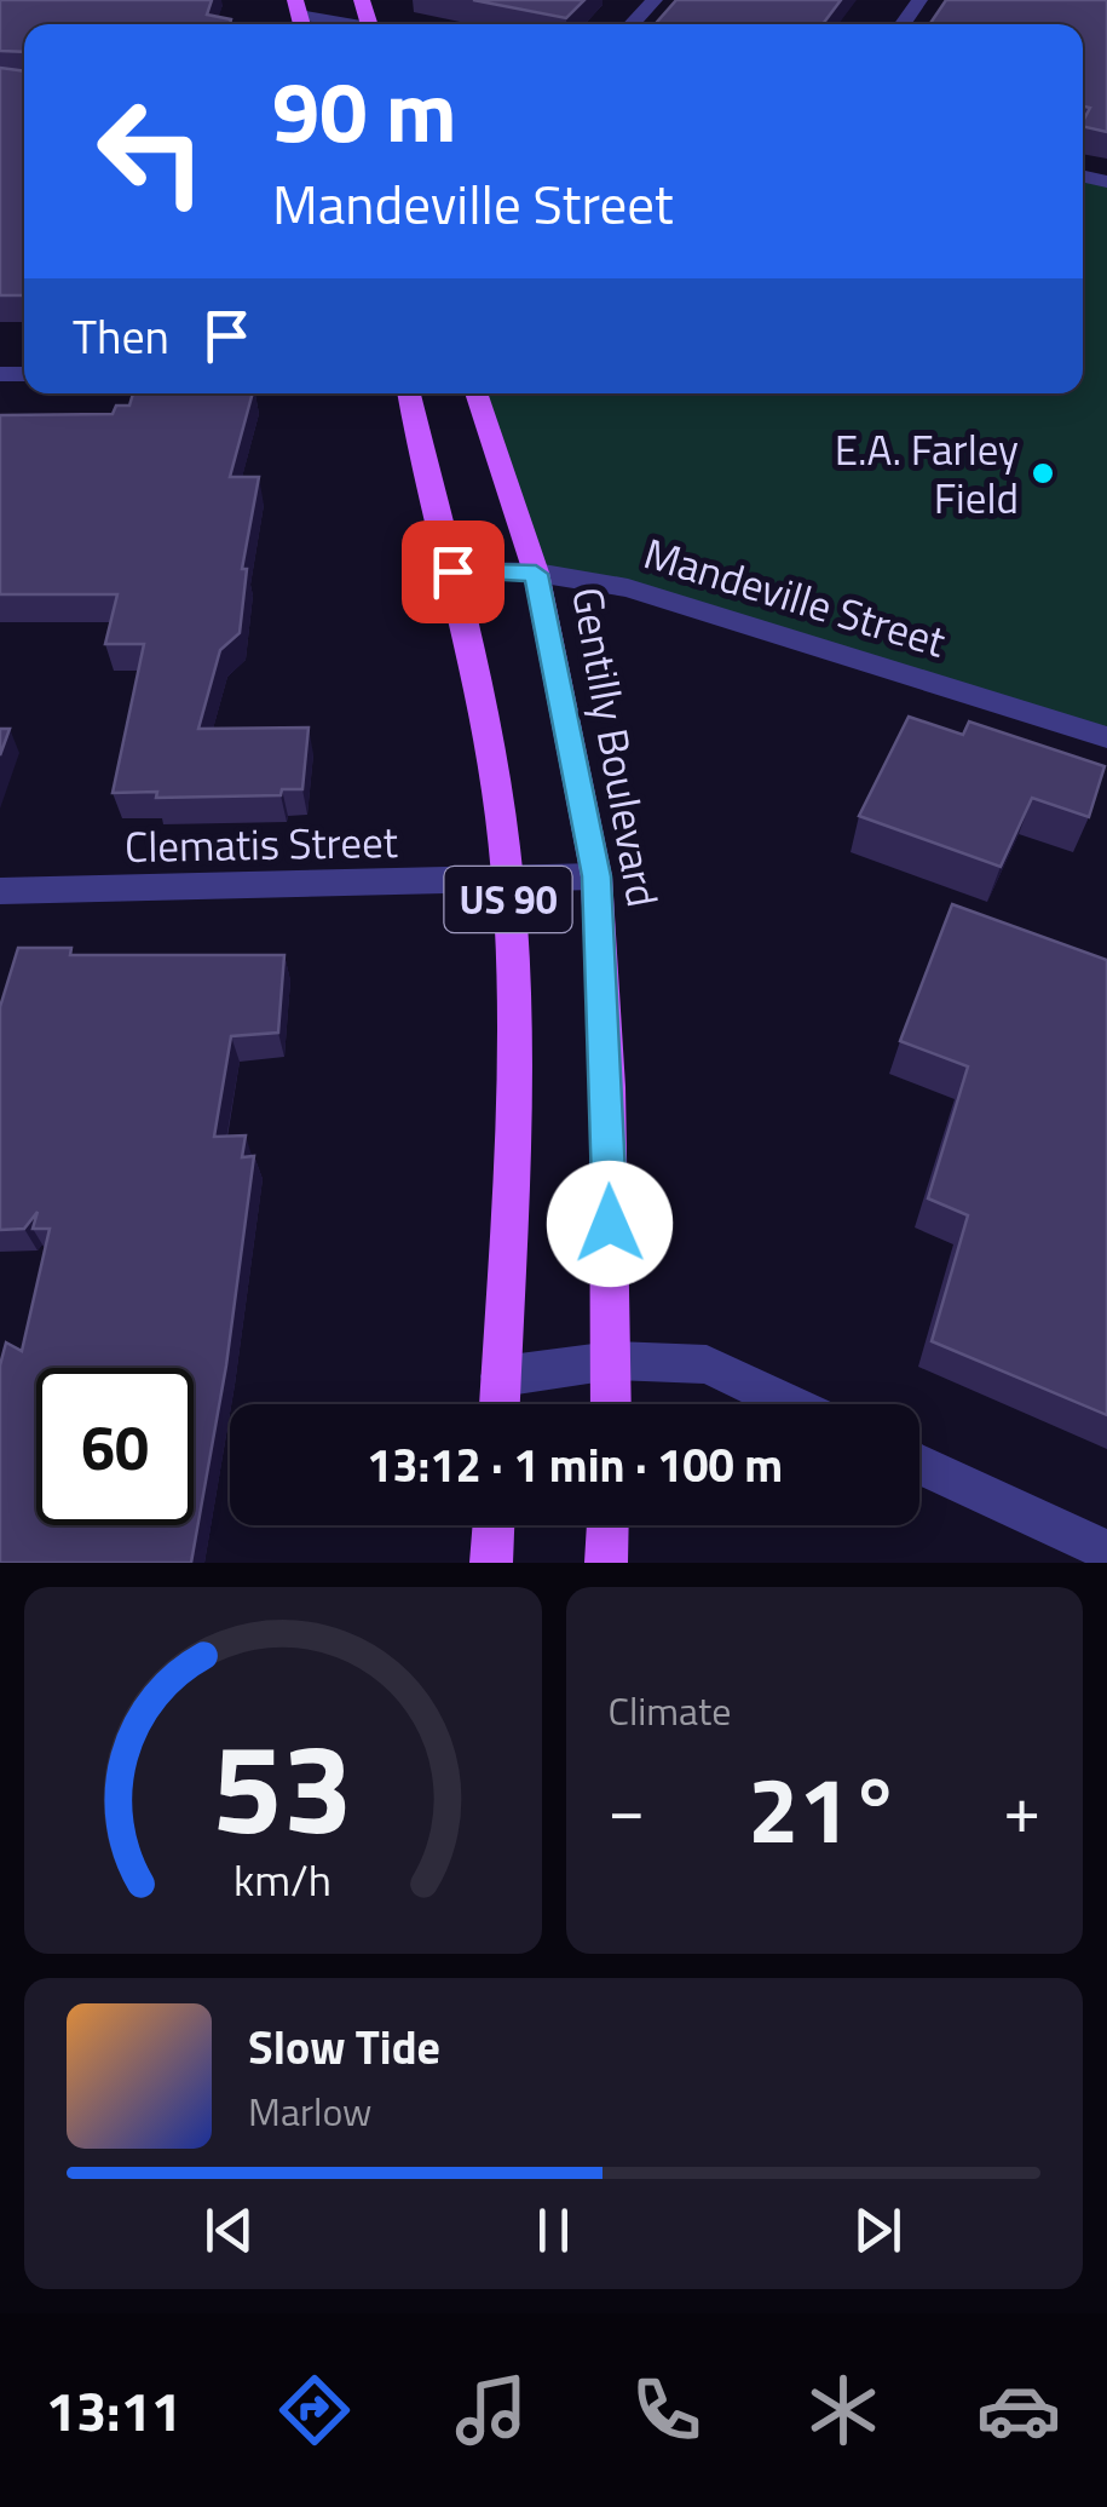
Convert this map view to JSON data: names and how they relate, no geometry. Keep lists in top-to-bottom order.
{
  "streets": {
    "main road": ["Gentilly Boulevard", "US 90"],
    "street": ["Mandeville Street", "Clematis Street"]
  },
  "crossings": [
    ["Mandeville Street", "Gentilly Boulevard"],
    ["Mandeville Street", "US 90"],
    ["Gentilly Boulevard", "Clematis Street"],
    ["Clematis Street", "US 90"]
  ],
  "places": ["E.A. Farley Field"],
  "page": {
    "turn": ["90 m", "Mandeville Street"],
    "then": "Then",
    "limit": "60",
    "trip": "13:12 · 1 min · 100 m",
    "tile": "Climate",
    "heat": ["−", "21°", "+"],
    "song": ["Slow Tide", "Marlow"],
    "tabs": "13:11",
    "gauge": ["53", "km/h"]
  }
}
